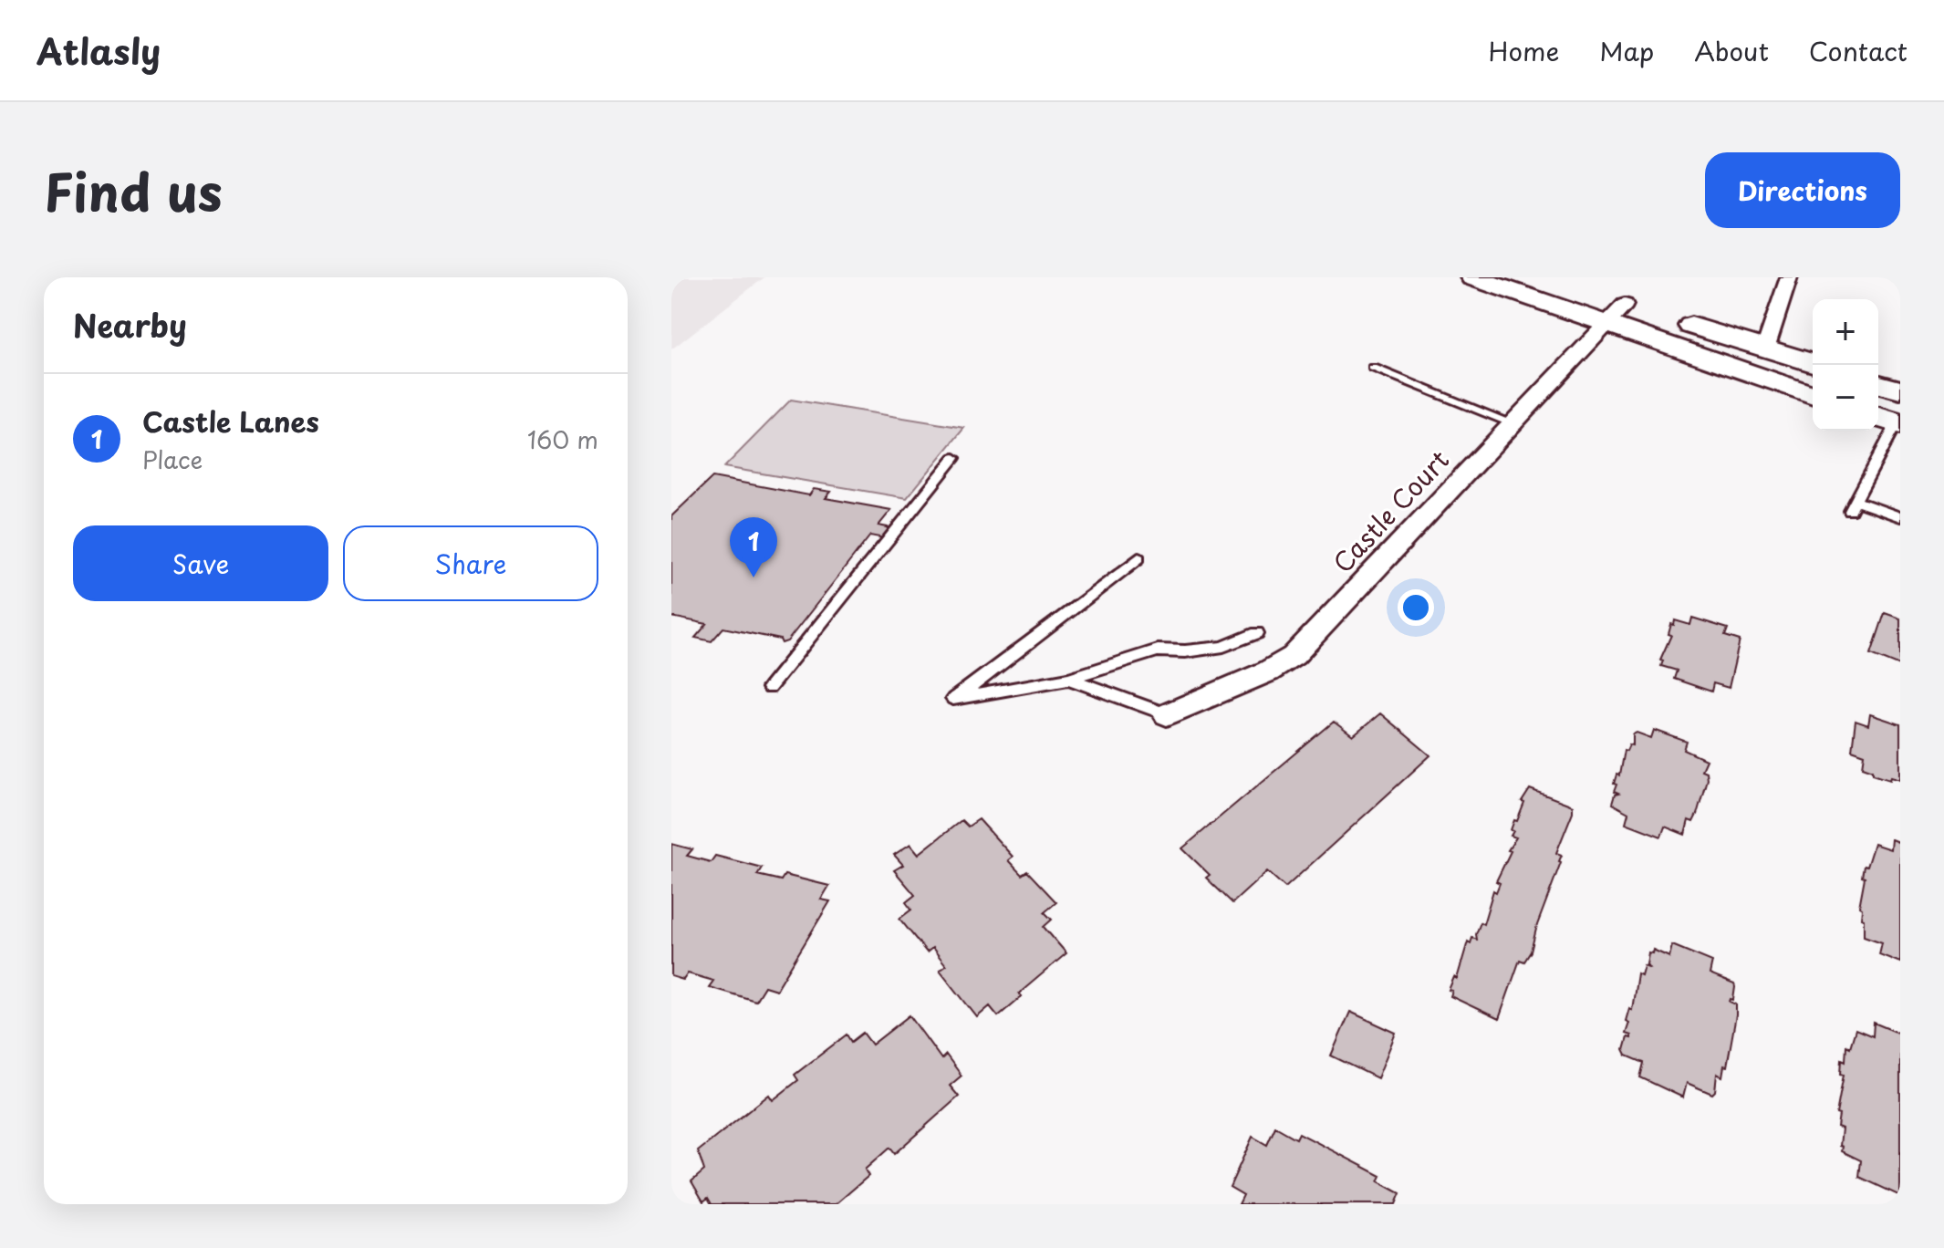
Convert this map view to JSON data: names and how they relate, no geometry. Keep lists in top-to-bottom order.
{
  "streets": {
    "street": ["Castle Court"]
  },
  "page": {
    "header": "Atlasly",
    "nav": [
      "Home",
      "Map",
      "About",
      "Contact"
    ],
    "title": "Find us",
    "buttons": [
      "Directions",
      ["Save", "Share"]
    ],
    "heading": "Nearby",
    "map_buttons": ["+", "−"],
    "list": [
      {
        "mark": "1",
        "name": "Castle Lanes",
        "note": "Place",
        "value": "160 m"
      }
    ],
    "pins": "1"
  }
}
